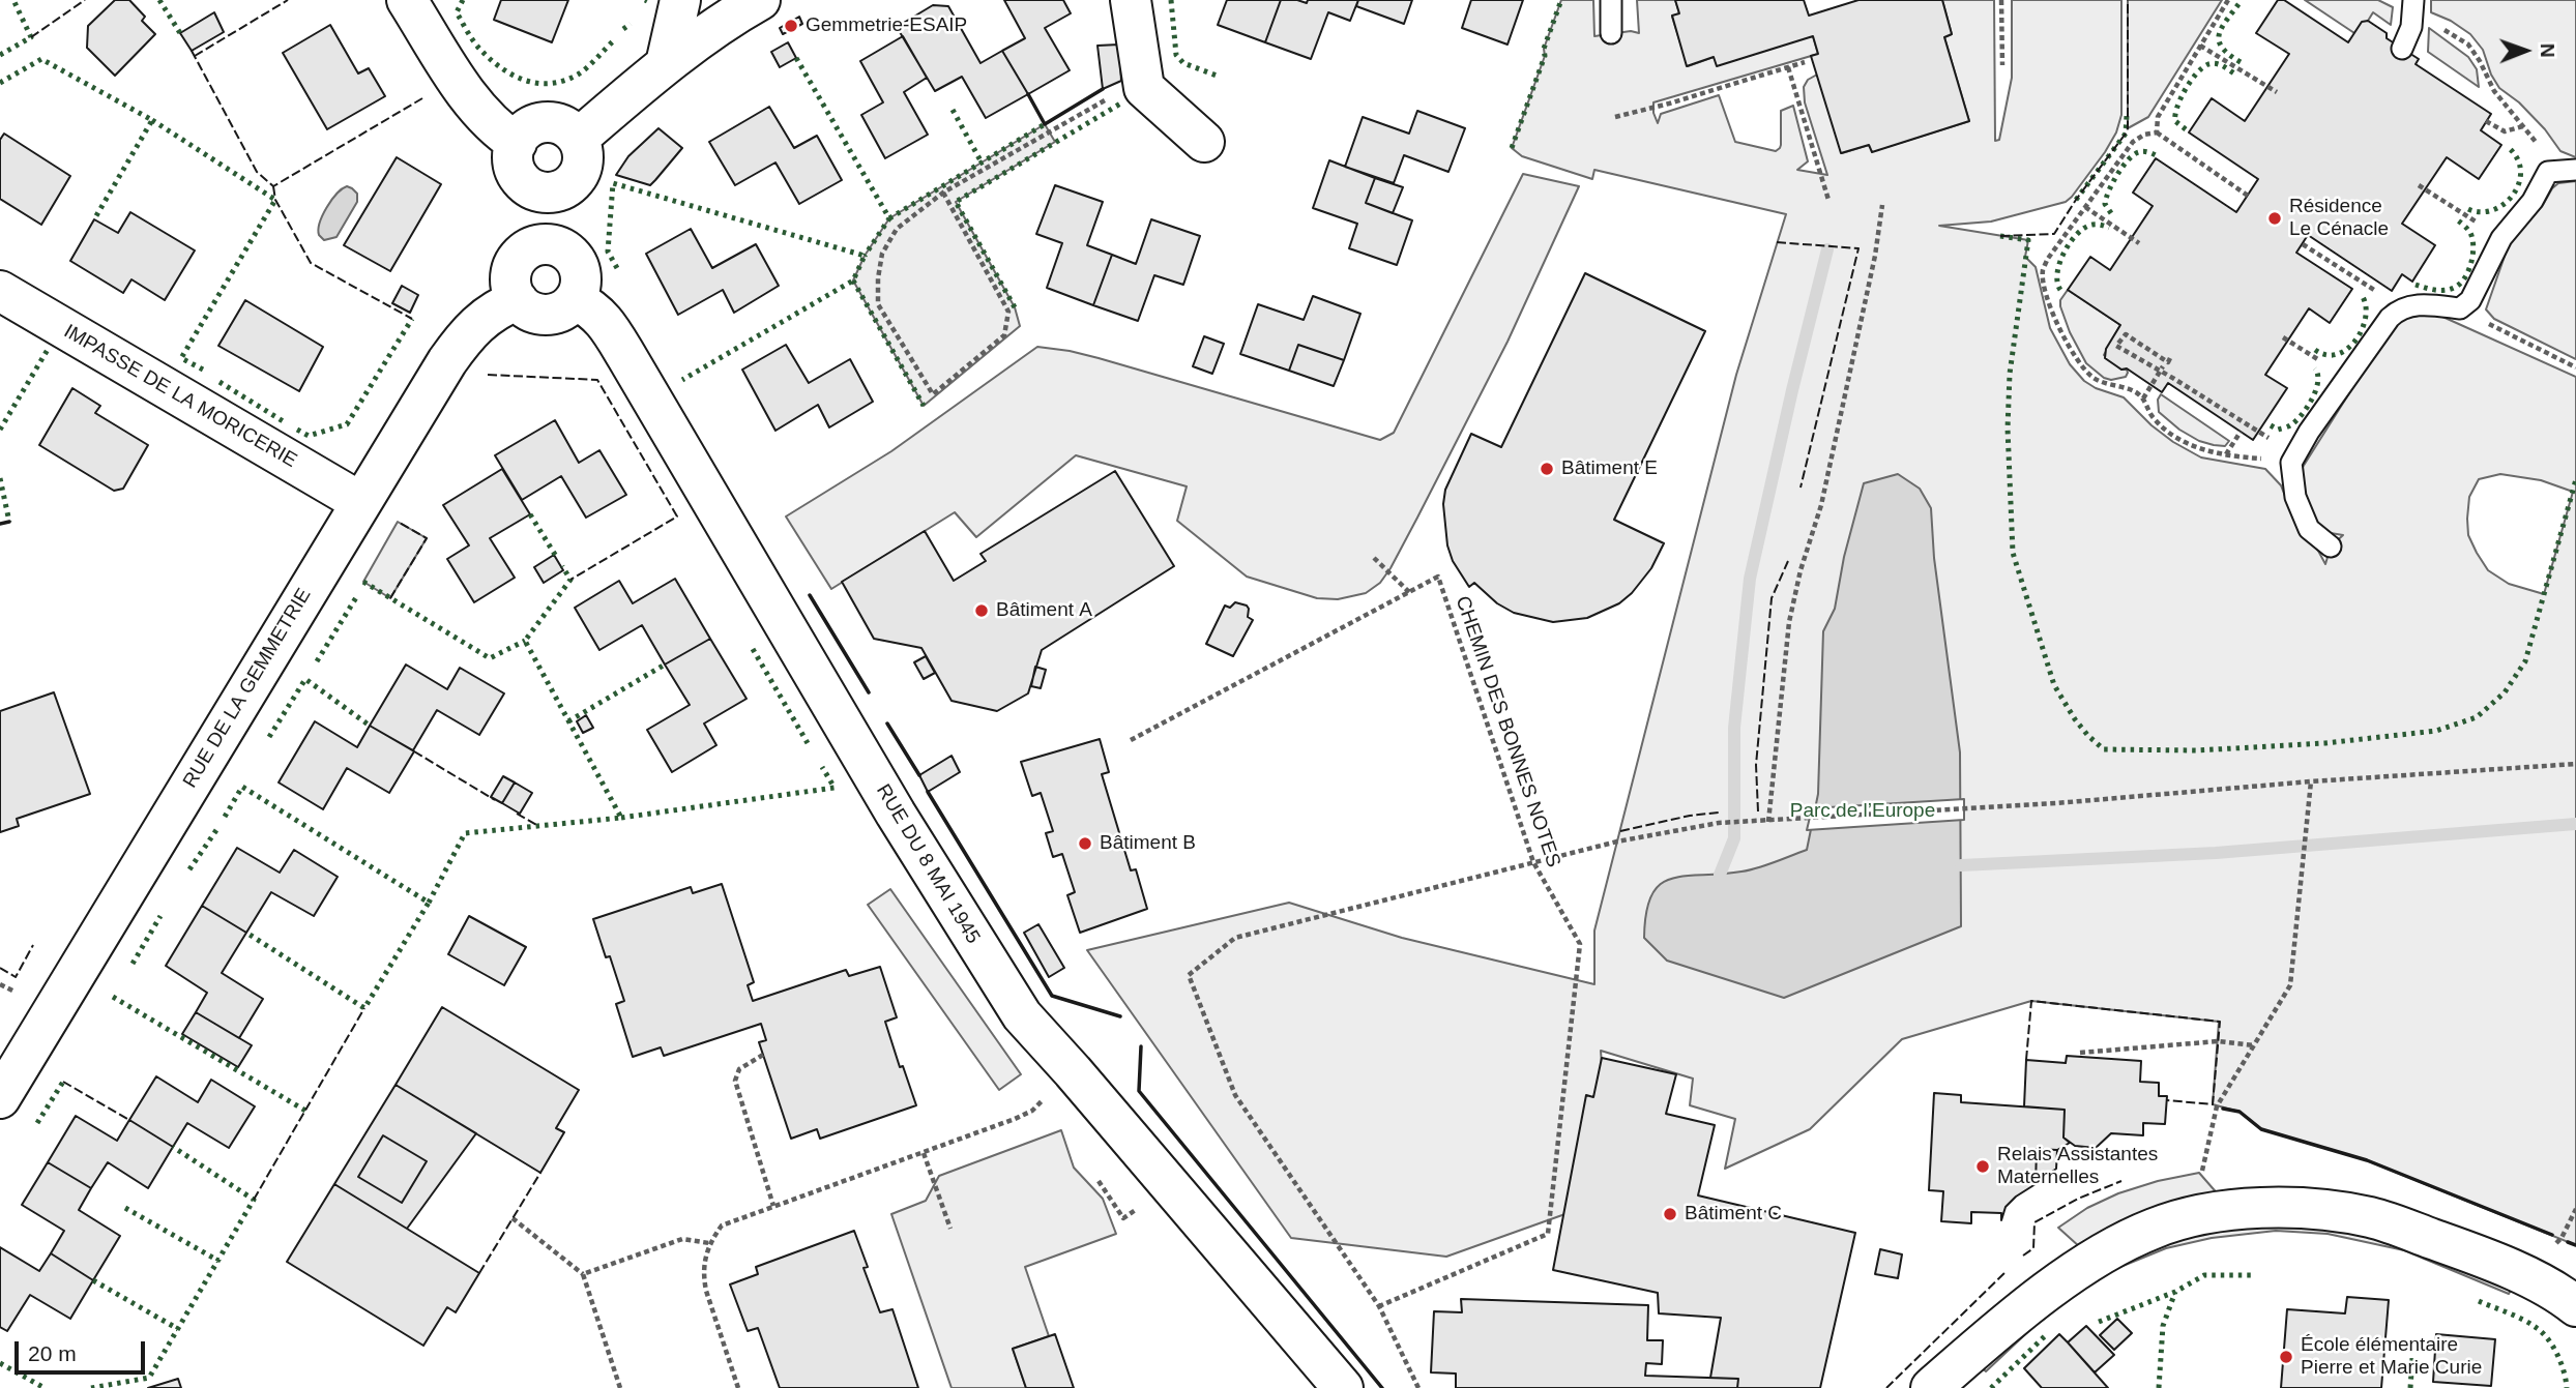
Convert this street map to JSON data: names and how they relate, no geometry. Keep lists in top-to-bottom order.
{
  "streets": {
    "street": ["IMPASSE DE LA MORICERIE", "RUE DE LA GEMMETRIE", "RUE DU 8 MAI 1945"],
    "path": ["CHEMIN DES BONNES NOTES"]
  },
  "crossings": [
    ["IMPASSE DE LA MORICERIE", "RUE DE LA GEMMETRIE"],
    ["RUE DE LA GEMMETRIE", "RUE DU 8 MAI 1945"]
  ],
  "parks": ["Parc de l’Europe"],
  "places": [
    "Gemmetrie-ESAIP",
    "Résidence Le Cénacle",
    "Bâtiment E",
    "Bâtiment A",
    "Bâtiment B",
    "Relais Assistantes Maternelles",
    "Bâtiment C",
    "École élémentaire Pierre et Marie Curie"
  ],
  "scale_bar": "20 m",
  "north": "right"
}
